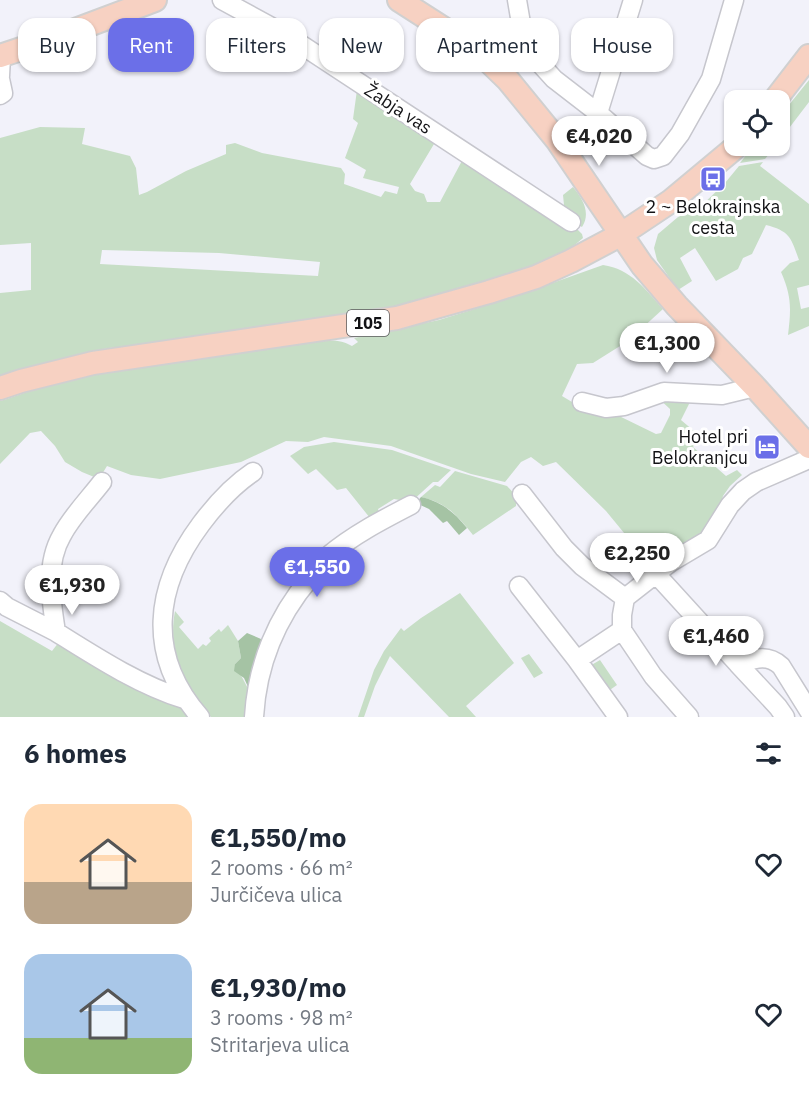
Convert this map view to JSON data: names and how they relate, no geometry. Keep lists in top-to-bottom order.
{
  "streets": {
    "main road": ["105"],
    "street": ["Žabja vas"]
  },
  "places": {
    "bus stop": ["2 ~ Belokrajnska cesta"],
    "hotel": ["Hotel pri Belokranjcu"]
  },
  "page": {
    "chip": [
      "Buy",
      "Rent",
      "Filters",
      "New",
      "Apartment",
      "House"
    ],
    "price": [
      "€4,020",
      "€1,300",
      "€2,250",
      "€1,550",
      "€1,930",
      "€1,460"
    ],
    "heading": "6 homes",
    "list": [
      {
        "name": "€1,550/mo",
        "note": "2 rooms · 66 m² · Jurčičeva ulica"
      },
      {
        "name": "€1,930/mo",
        "note": "3 rooms · 98 m² · Stritarjeva ulica"
      }
    ]
  }
}
